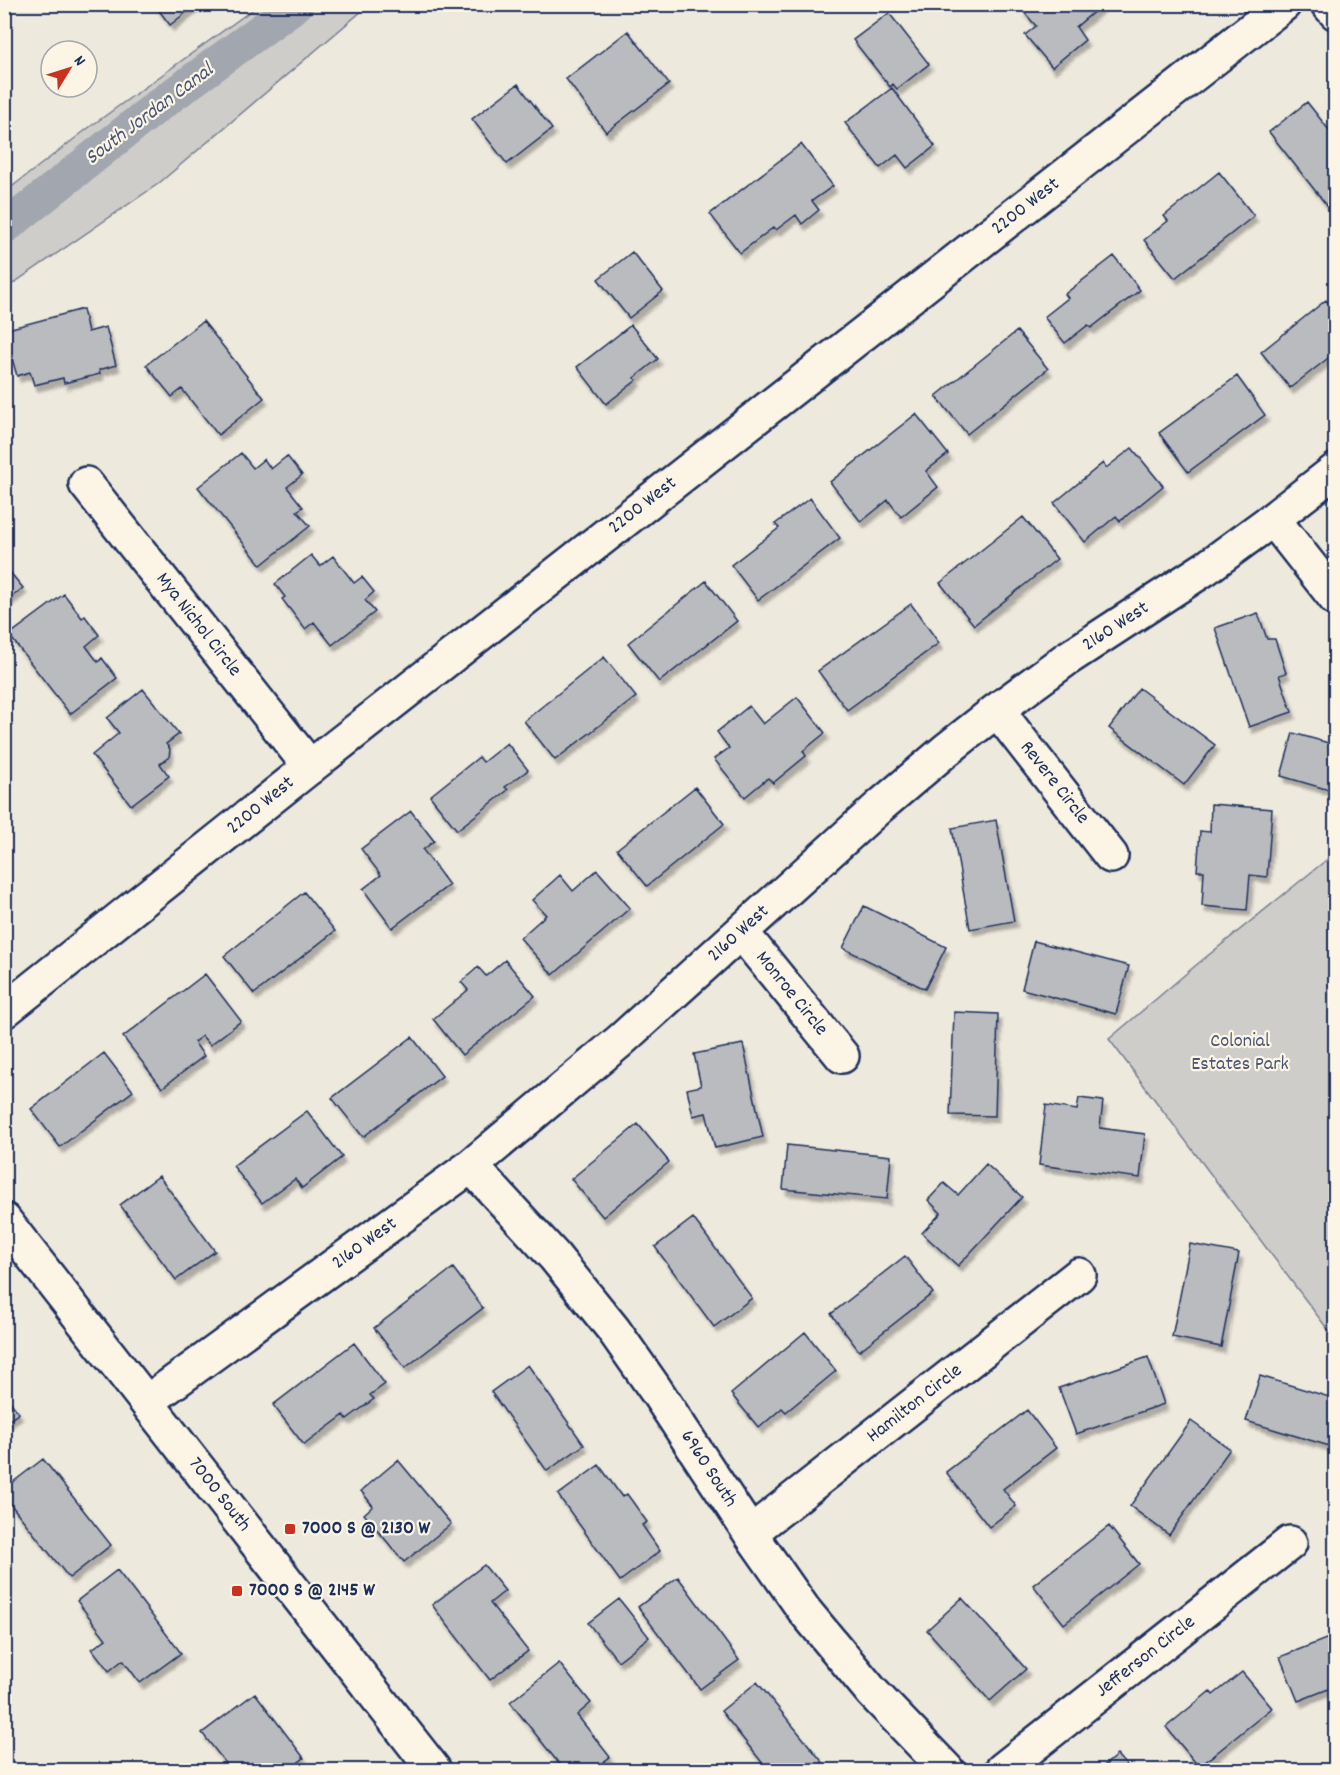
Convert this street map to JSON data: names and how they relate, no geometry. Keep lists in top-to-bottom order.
{
  "streets": {
    "street": [
      "2200 West",
      "Mya Nichol Circle",
      "2160 West",
      "Revere Circle",
      "Monroe Circle",
      "Hamilton Circle",
      "6960 South",
      "7000 South",
      "Jefferson Circle"
    ]
  },
  "crossings": [
    ["2200 West", "Mya Nichol Circle"],
    ["2160 West", "Revere Circle"],
    ["2160 West", "Monroe Circle"],
    ["2160 West", "6960 South"],
    ["2160 West", "7000 South"],
    ["Hamilton Circle", "6960 South"]
  ],
  "water": ["South Jordan Canal"],
  "parks": ["Colonial Estates Park"],
  "places": {
    "transit": ["7000 S @ 2130 W", "7000 S @ 2145 W"]
  },
  "north": "top right"
}
